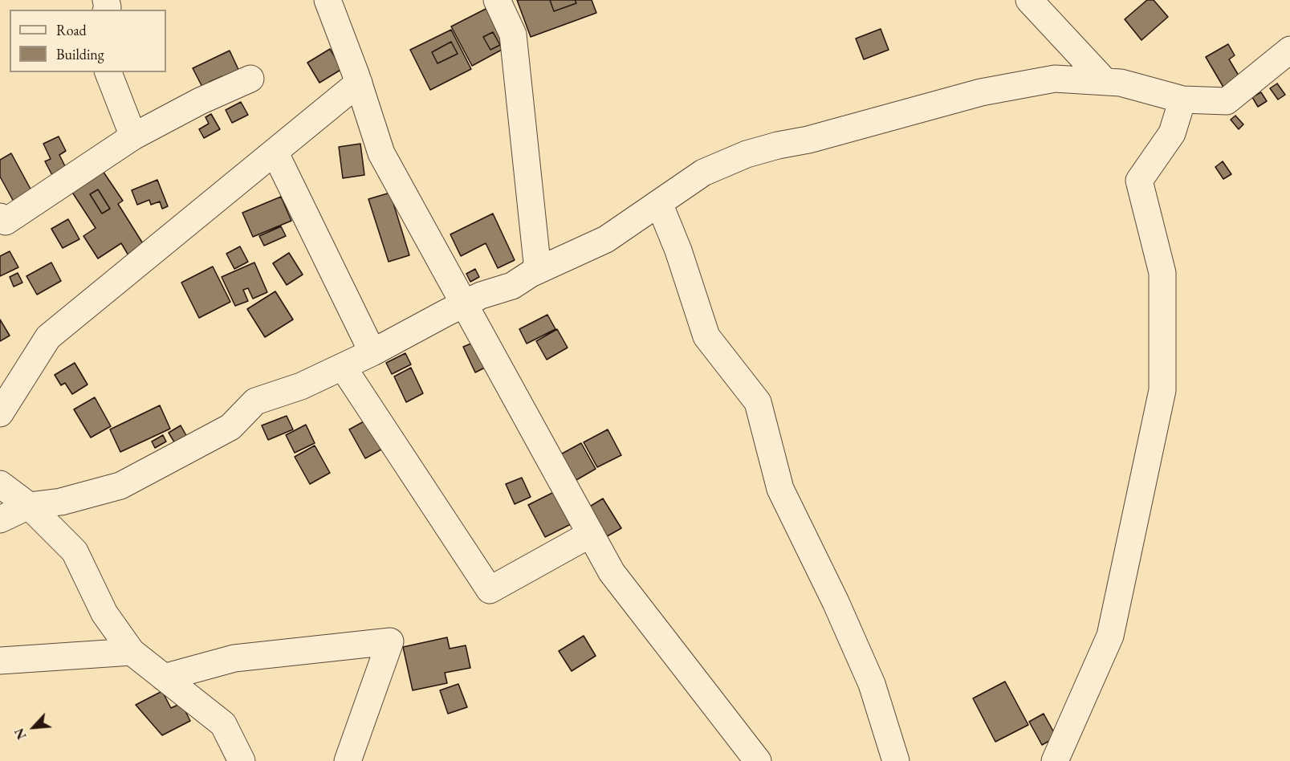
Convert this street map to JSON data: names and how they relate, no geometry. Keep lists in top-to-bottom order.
{
  "legend": ["Road", "Building"],
  "north": "bottom left"
}
